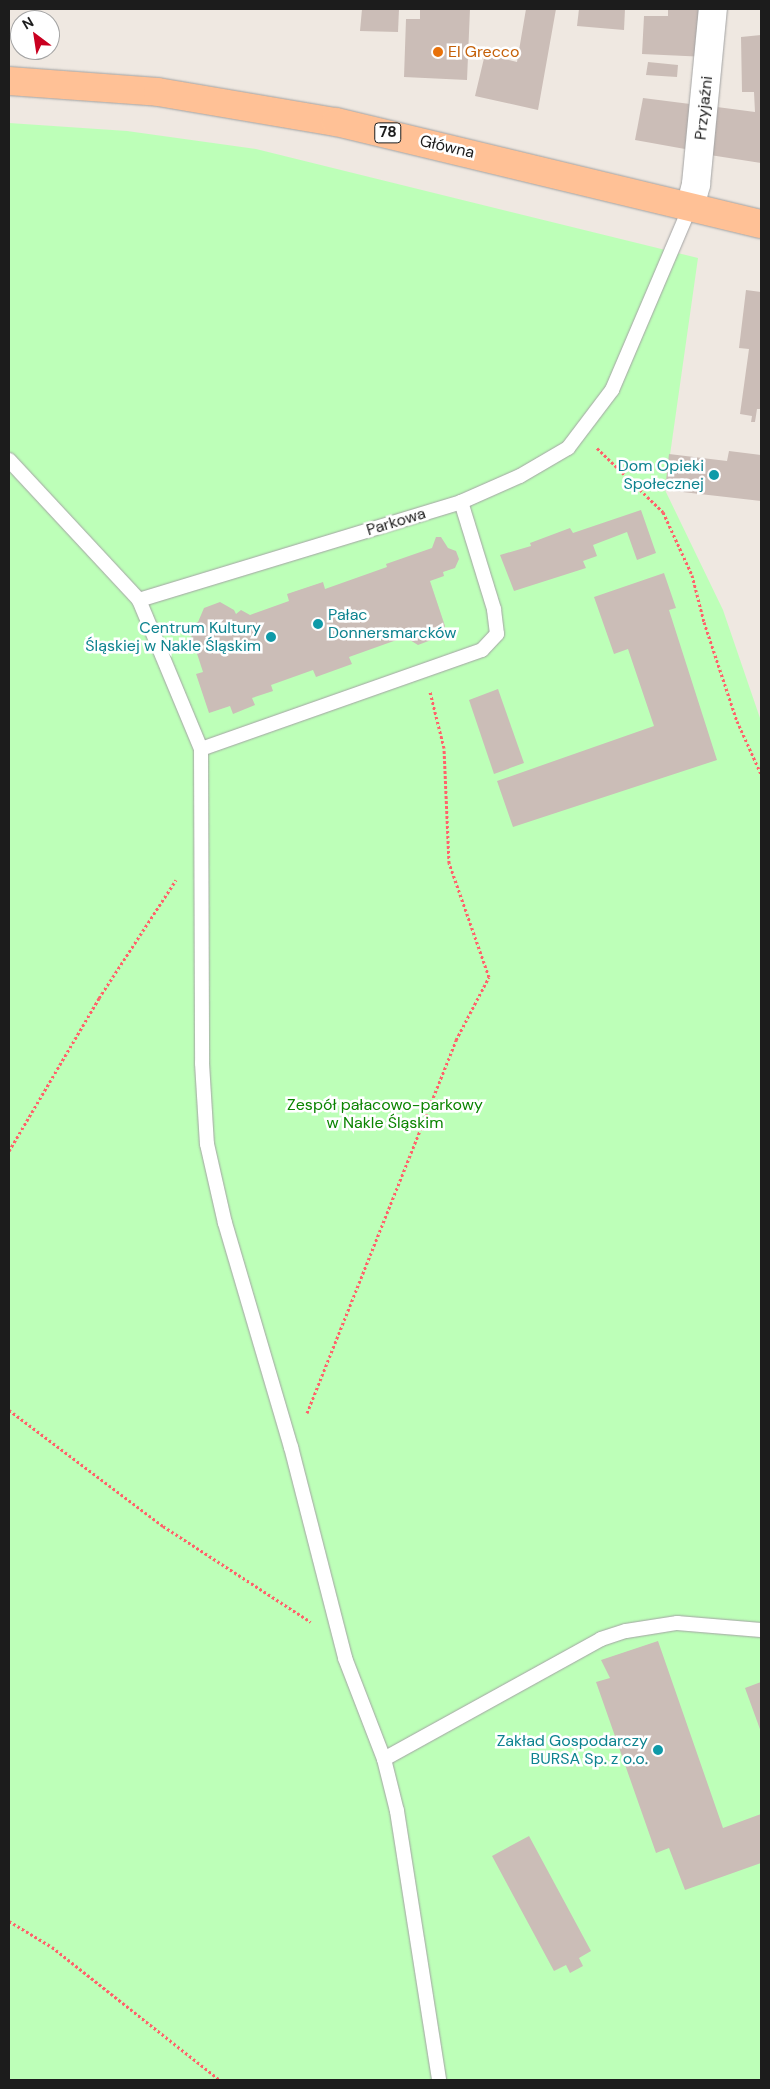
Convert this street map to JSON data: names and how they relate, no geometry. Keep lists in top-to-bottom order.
{
  "streets": {
    "main road": ["78", "Główna"],
    "street": ["Przyjaźni"],
    "lane": ["Parkowa"]
  },
  "crossings": [
    ["Przyjaźni", "Główna"],
    ["Przyjaźni", "Parkowa"],
    ["Główna", "Parkowa"]
  ],
  "parks": ["Zespół pałacowo-parkowy w Nakle Śląskim"],
  "places": [
    "El Grecco",
    "Dom Opieki Społecznej",
    "Pałac Donnersmarcków",
    "Centrum Kultury Śląskiej w Nakle Śląskim",
    "Zakład Gospodarczy BURSA Sp. z o.o."
  ],
  "north": "top left"
}
